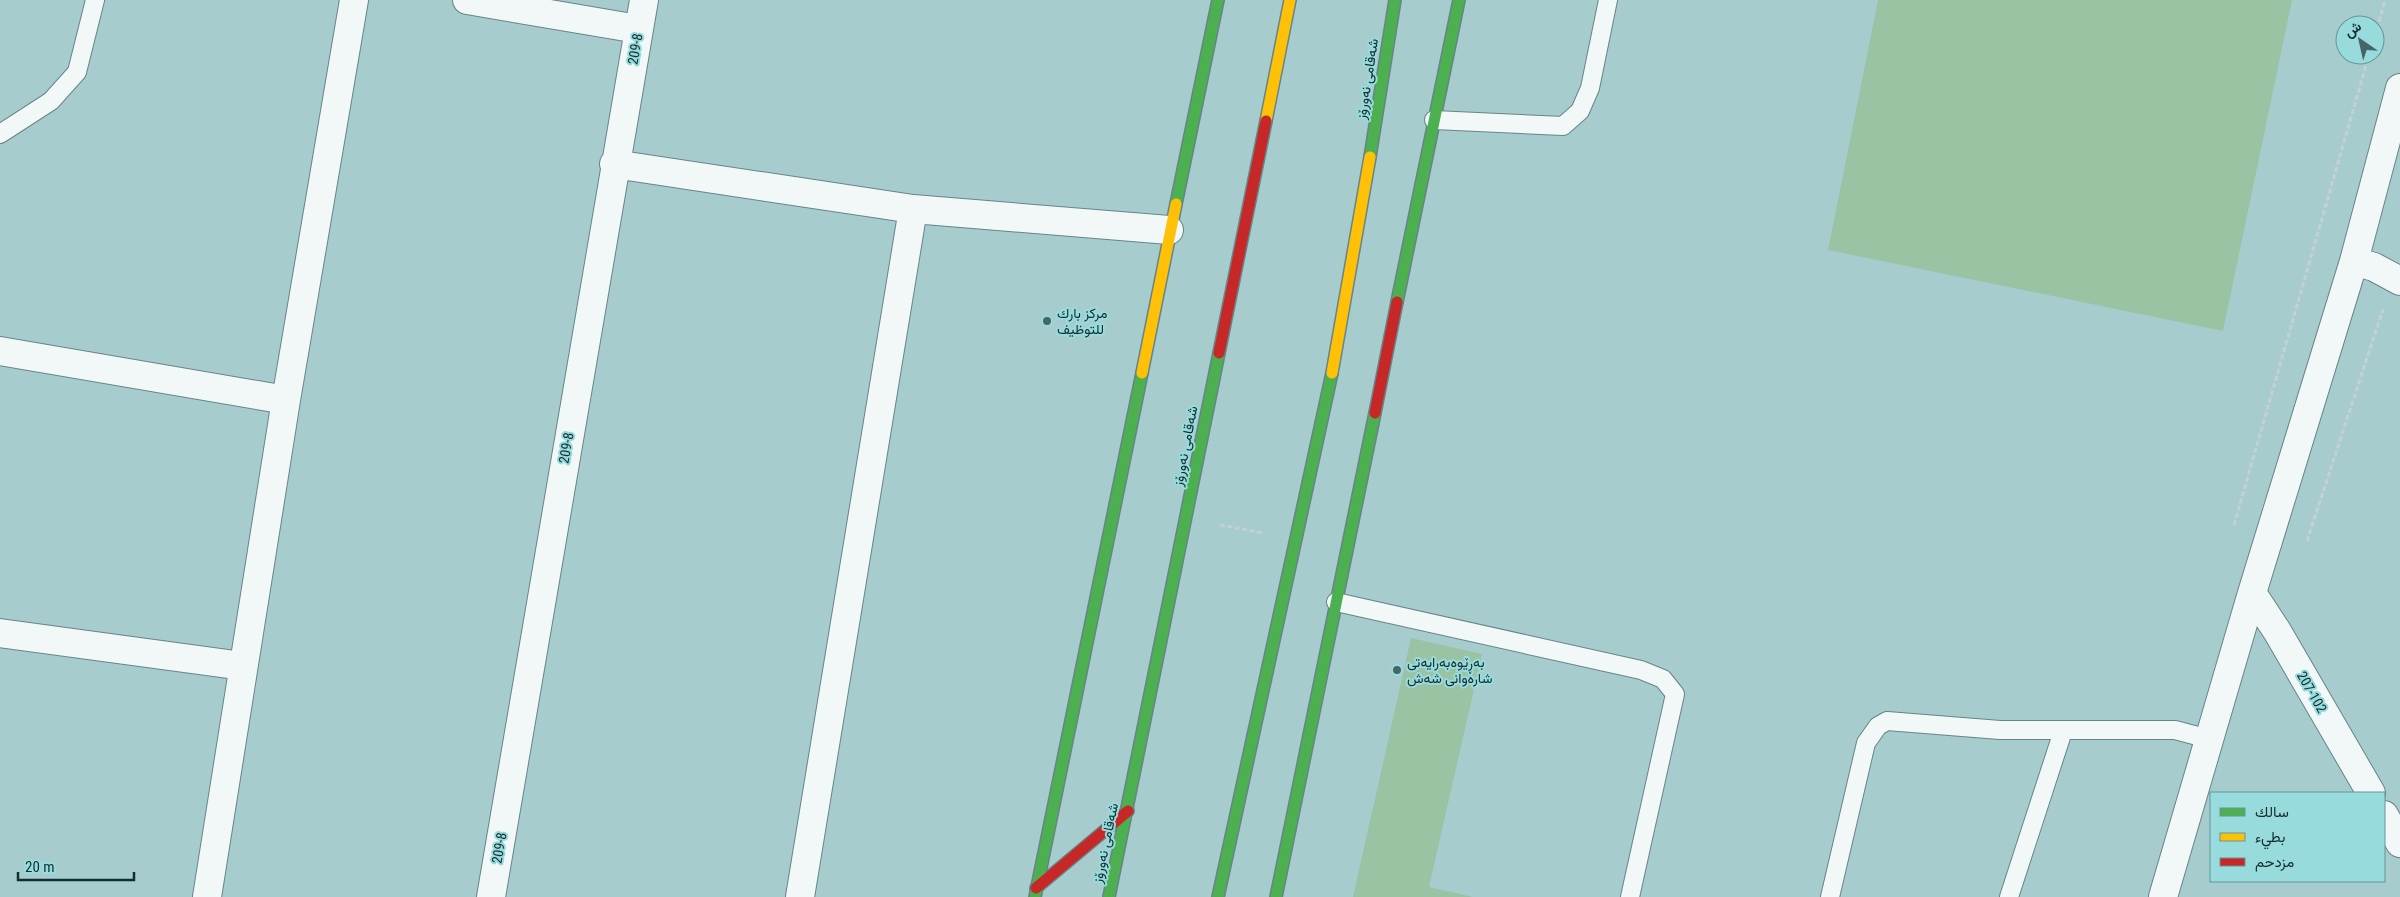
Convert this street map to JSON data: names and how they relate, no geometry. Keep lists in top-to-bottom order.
{
  "streets": {
    "main road": ["شەقامی نەورۆز"],
    "street": ["209-8", "207-102"]
  },
  "places": ["مركز بارك للتوظيف", "بەڕێوەبەرایەتی شارەوانی شەش"],
  "legend": ["سالك", "بطيء", "مزدحم"],
  "scale_bar": "20 m",
  "north": "top left"
}
